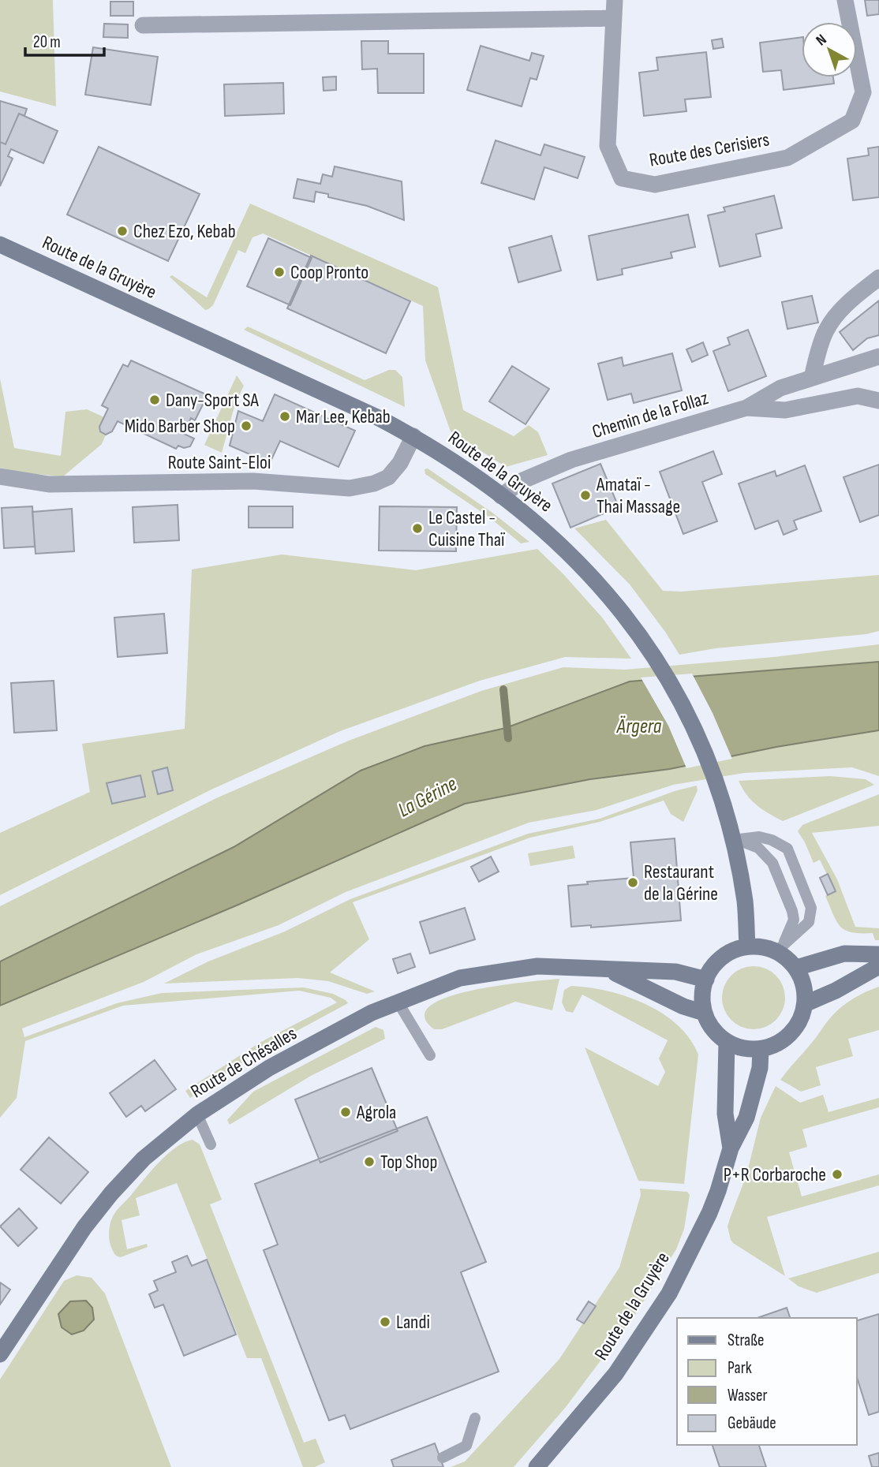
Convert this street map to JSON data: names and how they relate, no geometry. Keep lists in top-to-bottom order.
{
  "streets": {
    "main road": ["Route de la Gruyère", "Route de Chésalles"],
    "street": ["Route des Cerisiers", "Chemin de la Follaz", "Route Saint-Eloi"]
  },
  "crossings": [
    ["Route de la Gruyère", "Chemin de la Follaz"],
    ["Route de la Gruyère", "Route Saint-Eloi"],
    ["Route de la Gruyère", "Route de Chésalles"]
  ],
  "water": ["Ärgera", "La Gérine"],
  "places": [
    "Chez Ezo, Kebab",
    "Coop Pronto",
    "Dany-Sport SA",
    "Mar Lee, Kebab",
    "Mido Barber Shop",
    "Amataï - Thai Massage",
    "Le Castel - Cuisine Thaï",
    "Restaurant de la Gérine",
    "Agrola",
    "Top Shop",
    "P+R Corbaroche",
    "Landi"
  ],
  "legend": [
    "Straße",
    "Park",
    "Wasser",
    "Gebäude"
  ],
  "scale_bar": "20 m",
  "north": "top left"
}
